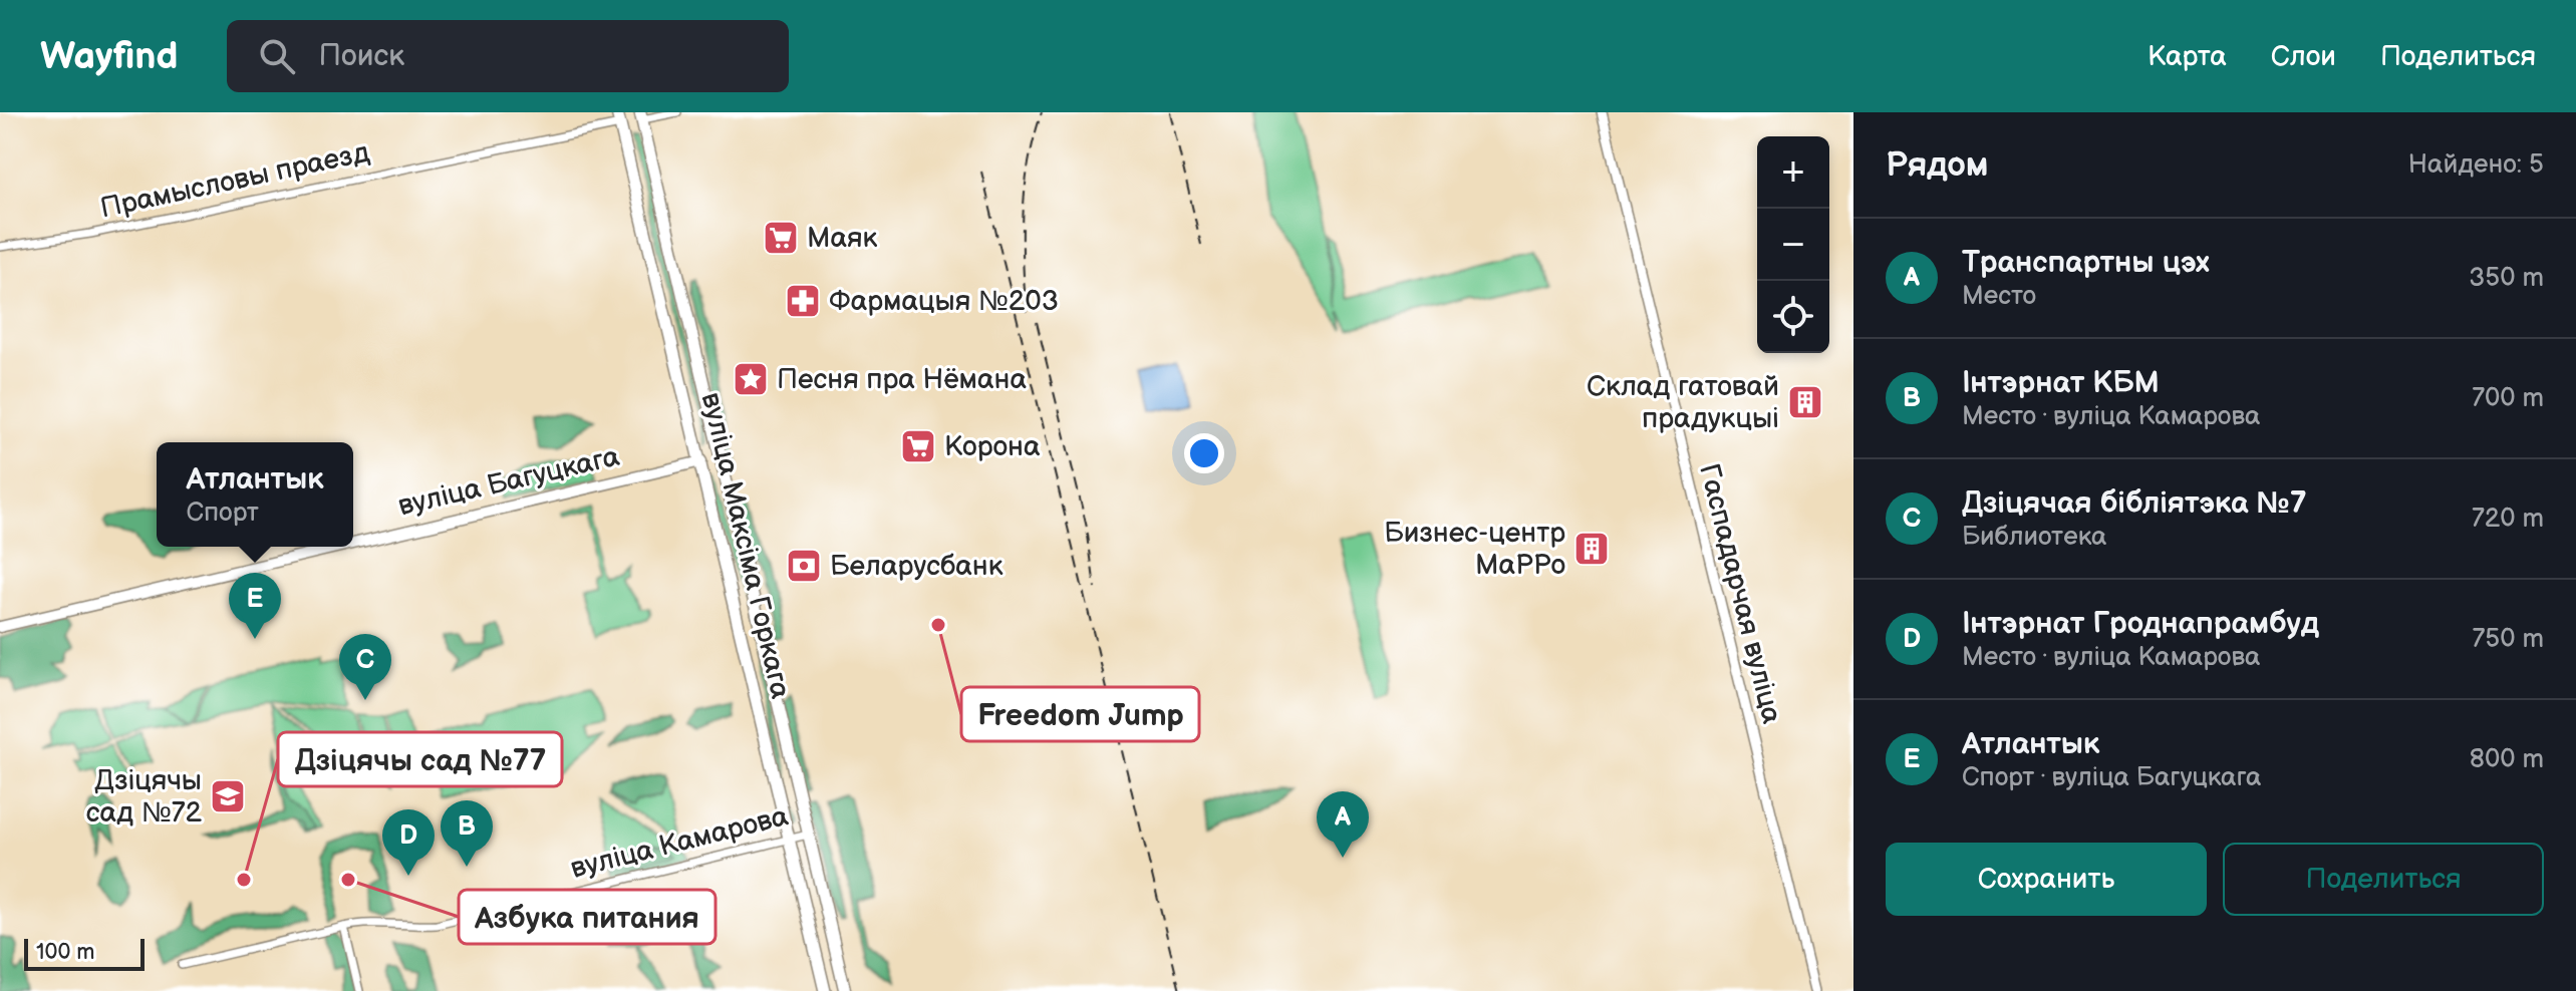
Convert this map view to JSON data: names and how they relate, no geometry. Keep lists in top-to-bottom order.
{
  "streets": {
    "main road": ["вуліца Багуцкага", "вуліца Максіма Горкага"],
    "street": ["Прамысловы праезд", "Гаспадарчая вуліца", "вуліца Камарова"]
  },
  "crossings": [
    ["Прамысловы праезд", "вуліца Максіма Горкага"],
    ["вуліца Багуцкага", "вуліца Максіма Горкага"],
    ["вуліца Максіма Горкага", "вуліца Камарова"]
  ],
  "places": {
    "supermarket": ["Маяк", "Корона"],
    "pharmacy": ["Фармацыя №203"],
    "place": ["Песня пра Нёмана"],
    "building": ["Склад гатовай прадукцыі", "Бизнес-центр МаРРо"],
    "bank": ["Беларусбанк"],
    "other": ["Freedom Jump", "Дзіцячы сад №77", "Азбука питания"],
    "school or university": ["Дзіцячы сад №72"]
  },
  "scale_bar": "100 m",
  "page": {
    "header": "Wayfind",
    "search": "Поиск",
    "nav": ["Карта", "Слои", "Поделиться"],
    "heading": ["Рядом", "Найдено: 5"],
    "map_buttons": ["+", "−"],
    "list": [
      {
        "mark": "A",
        "name": "Транспартны цэх",
        "note": "Место",
        "value": "350 m"
      },
      {
        "mark": "B",
        "name": "Інтэрнат КБМ",
        "note": "Место · вуліца Камарова",
        "value": "700 m"
      },
      {
        "mark": "C",
        "name": "Дзіцячая бібліятэка №7",
        "note": "Библиотека",
        "value": "720 m"
      },
      {
        "mark": "D",
        "name": "Інтэрнат Гроднапрамбуд",
        "note": "Место · вуліца Камарова",
        "value": "750 m"
      },
      {
        "mark": "E",
        "name": "Атлантык",
        "note": "Спорт · вуліца Багуцкага",
        "value": "800 m"
      }
    ],
    "popup": ["Атлантык", "Спорт"],
    "pins": [
      "E",
      "C",
      "A",
      "B",
      "D"
    ],
    "buttons": ["Сохранить", "Поделиться"],
    "scale": "100 m"
  }
}
